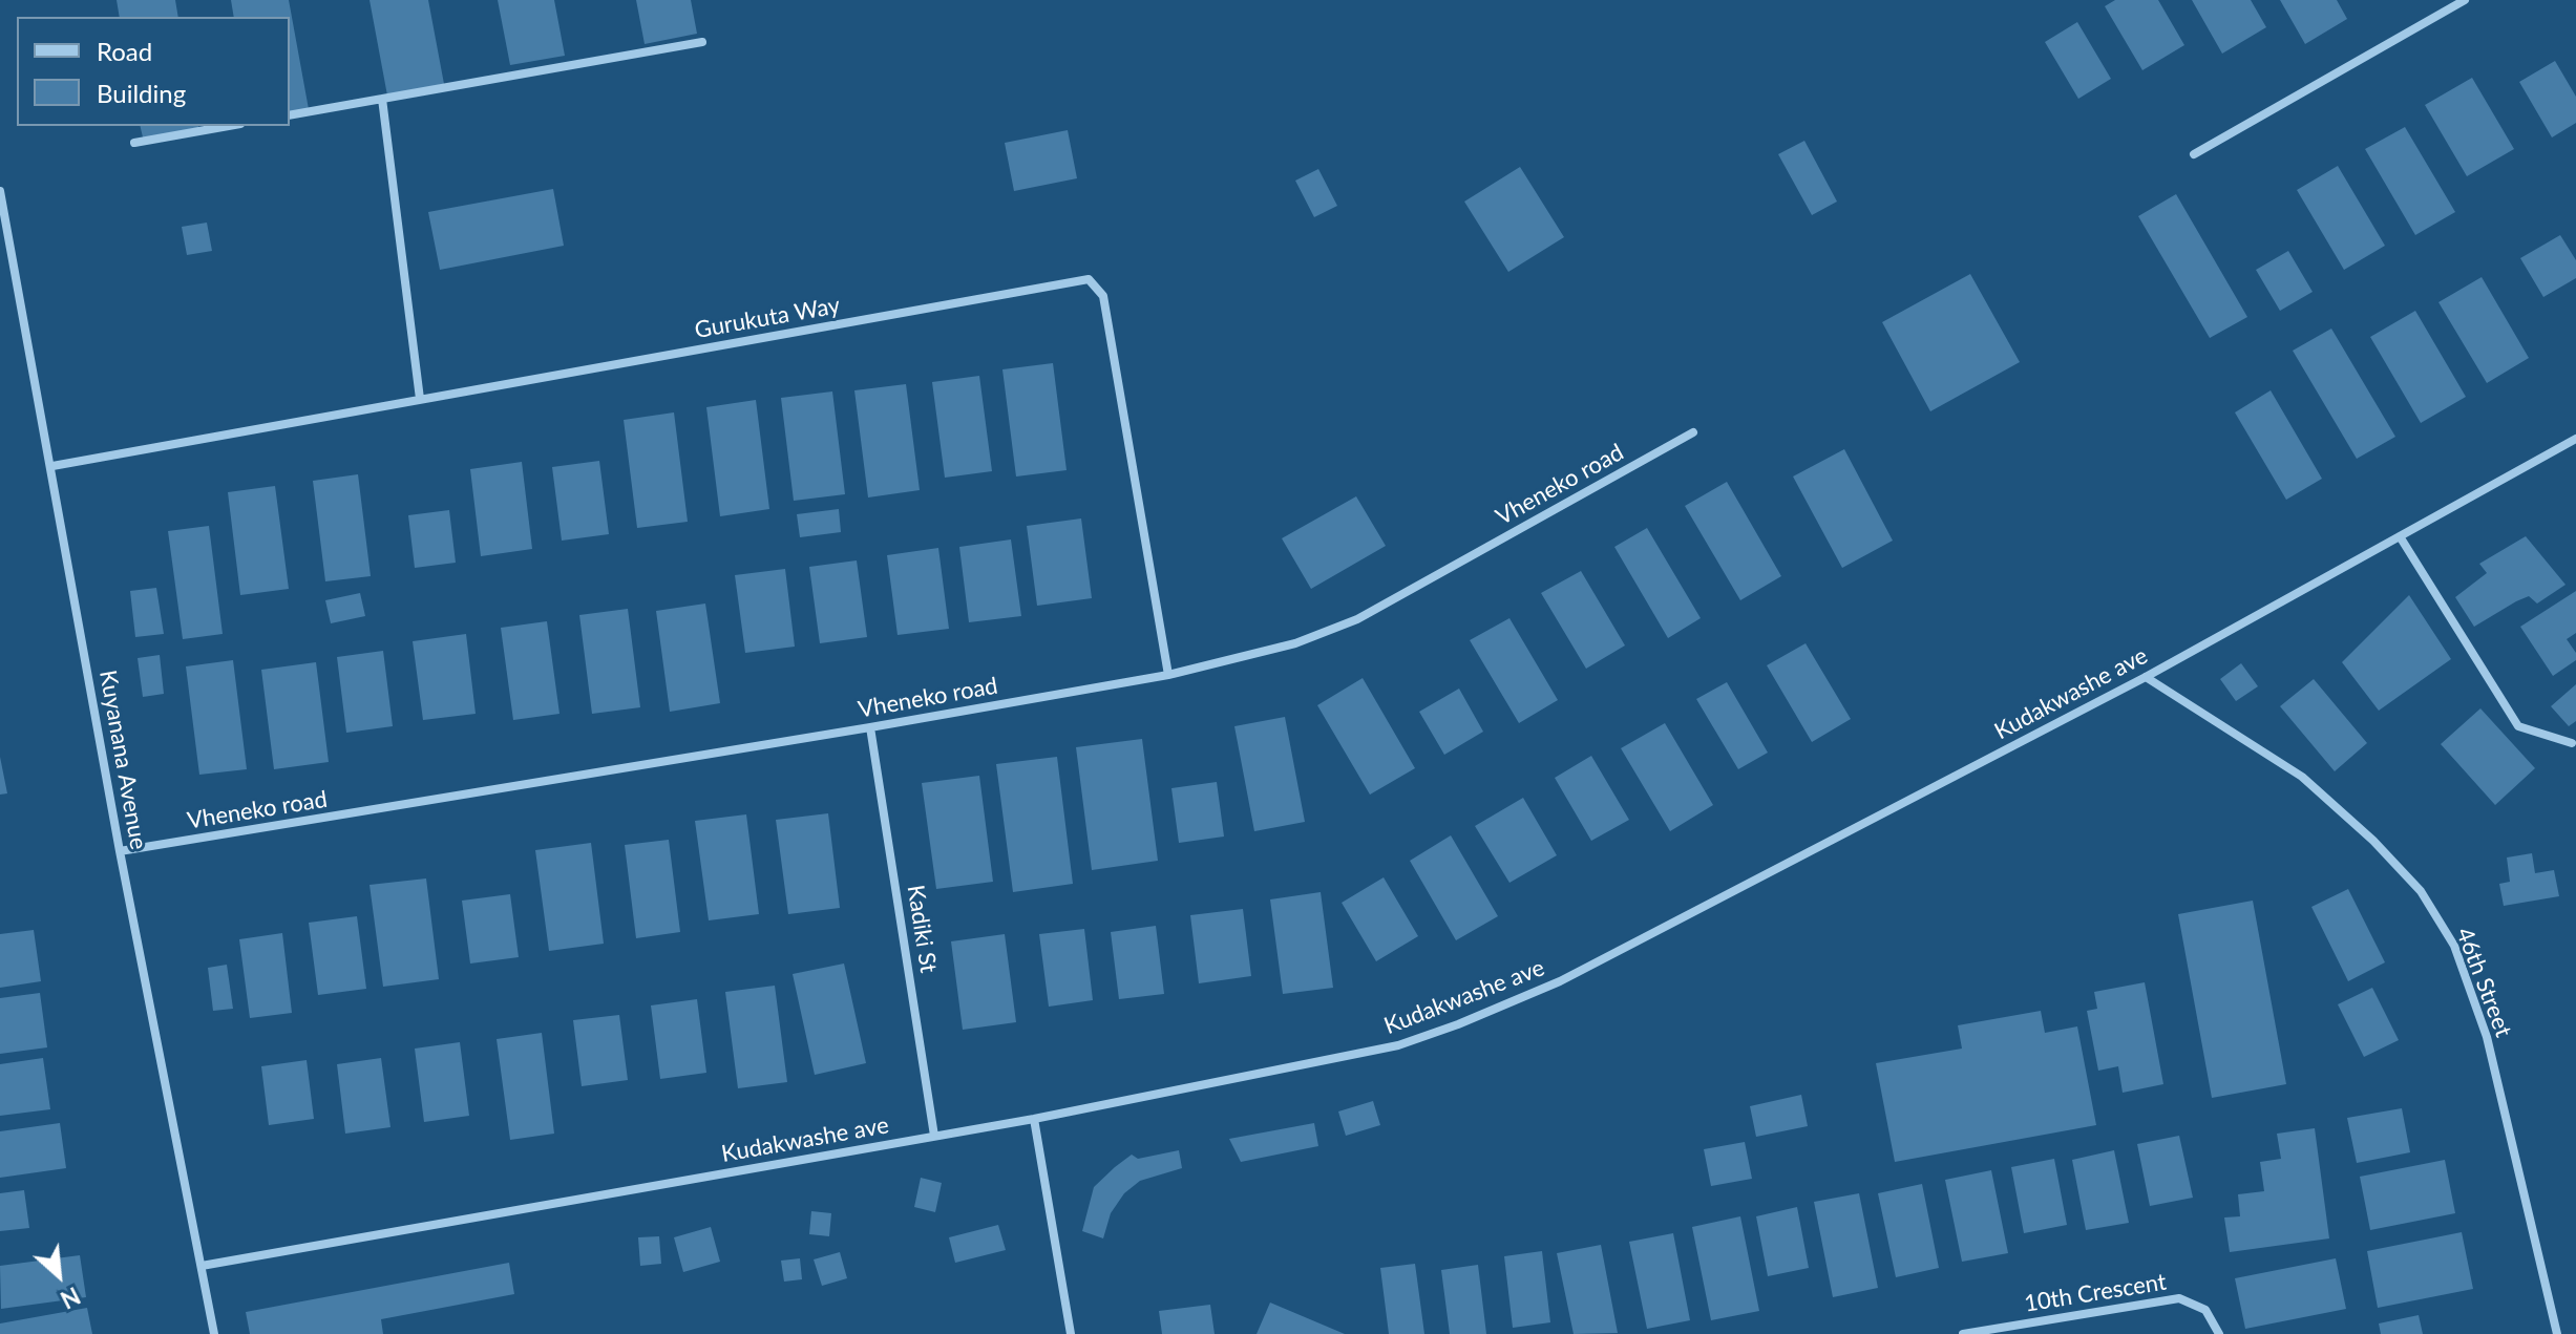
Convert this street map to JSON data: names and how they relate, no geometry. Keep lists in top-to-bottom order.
{
  "streets": {
    "street": [
      "Gurukuta Way",
      "Vheneko road",
      "Kudakwashe ave",
      "Kuyanana Avenue",
      "Kadiki St",
      "46th Street",
      "10th Crescent"
    ]
  },
  "crossings": [
    ["Gurukuta Way", "Vheneko road"],
    ["Gurukuta Way", "Kuyanana Avenue"],
    ["Vheneko road", "Kuyanana Avenue"],
    ["Vheneko road", "Kadiki St"],
    ["Kudakwashe ave", "Kuyanana Avenue"],
    ["Kudakwashe ave", "Kadiki St"],
    ["Kudakwashe ave", "46th Street"]
  ],
  "legend": ["Road", "Building"],
  "north": "bottom right"
}
